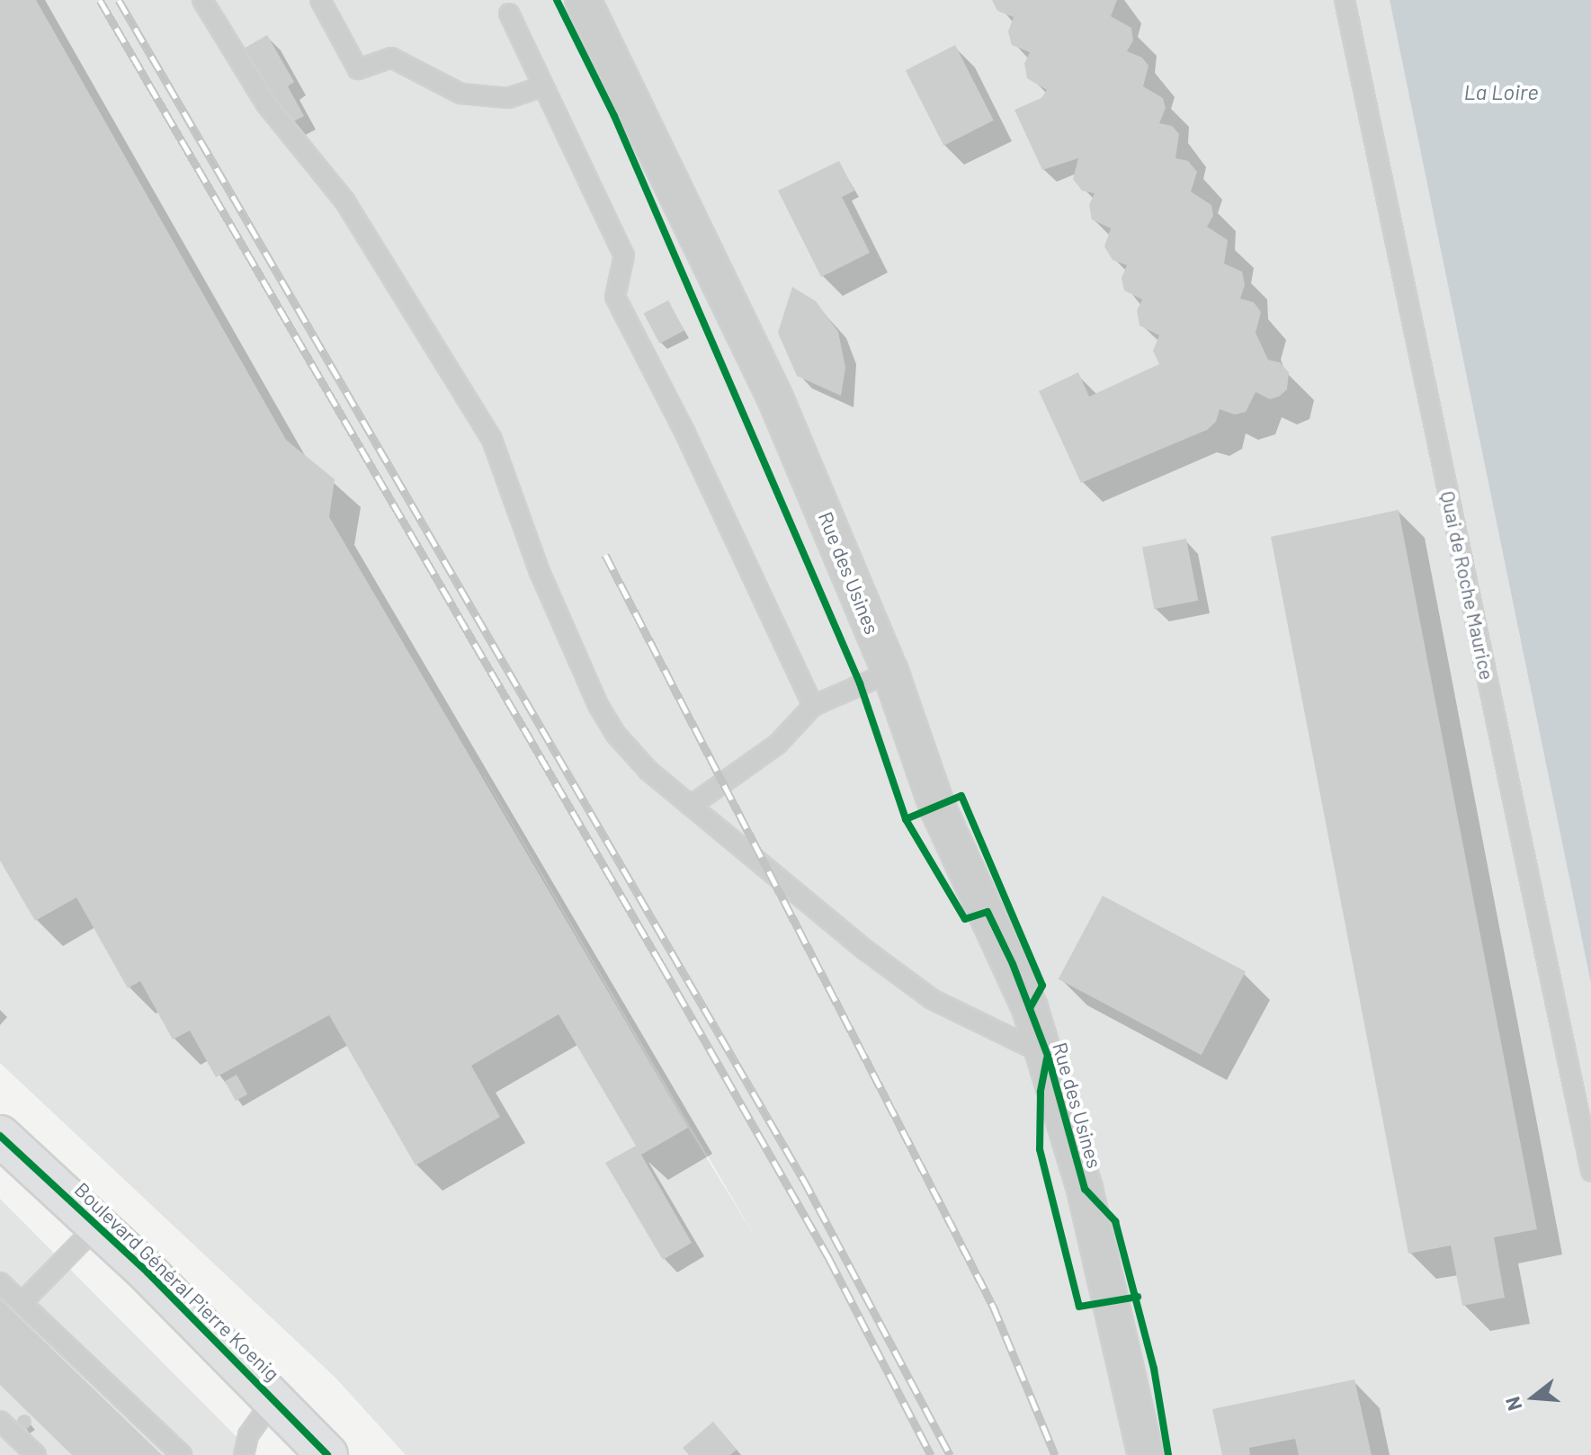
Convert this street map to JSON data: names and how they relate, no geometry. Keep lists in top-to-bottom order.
{
  "streets": {
    "main road": ["Boulevard Général Pierre Koenig"],
    "street": ["Rue des Usines"],
    "lane": ["Quai de Roche Maurice"]
  },
  "water": ["La Loire"],
  "north": "left"
}
